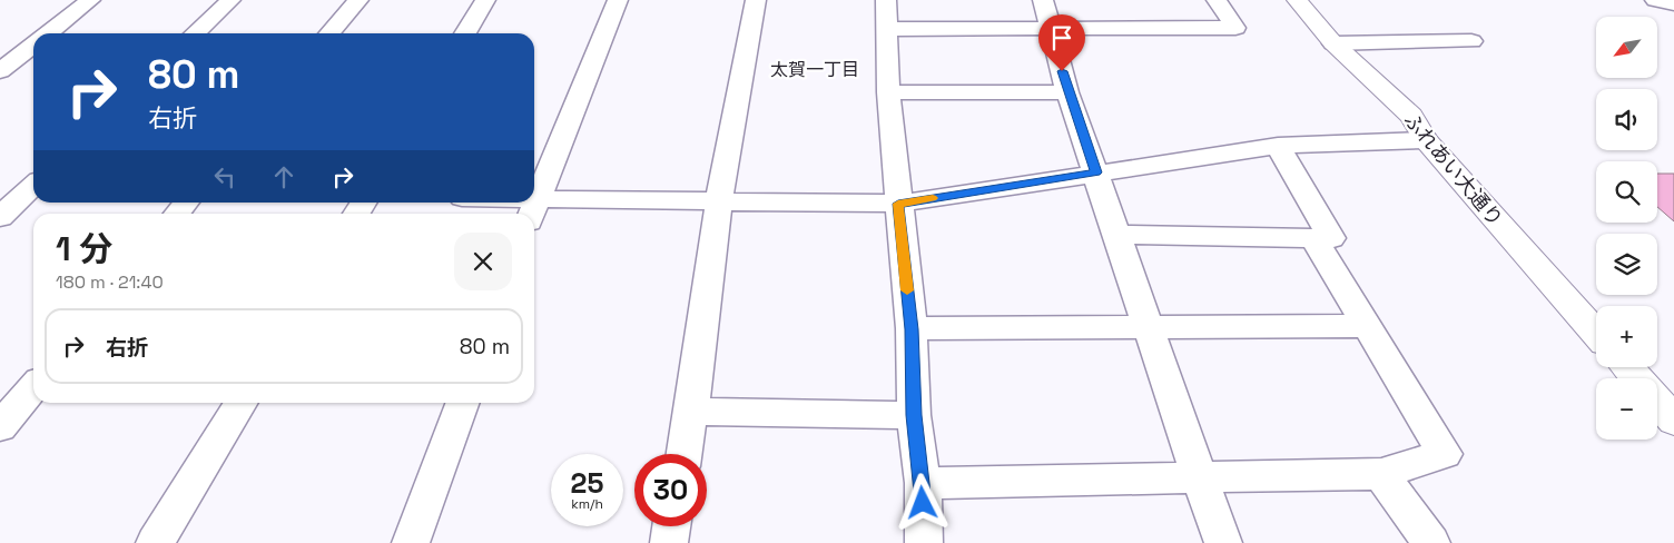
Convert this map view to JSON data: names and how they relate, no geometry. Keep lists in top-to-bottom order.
{
  "streets": {
    "street": ["ふれあい大通り"]
  },
  "districts": ["太賀一丁目"],
  "north": "bottom left",
  "page": {
    "map_buttons": ["+", "−"],
    "turn": ["80 m", "右折"],
    "heading": ["1 分", "180 m · 21:40"],
    "list": [
      {
        "name": "右折",
        "value": "80 m"
      }
    ],
    "speed": "25 km/h",
    "limit": "30"
  }
}
